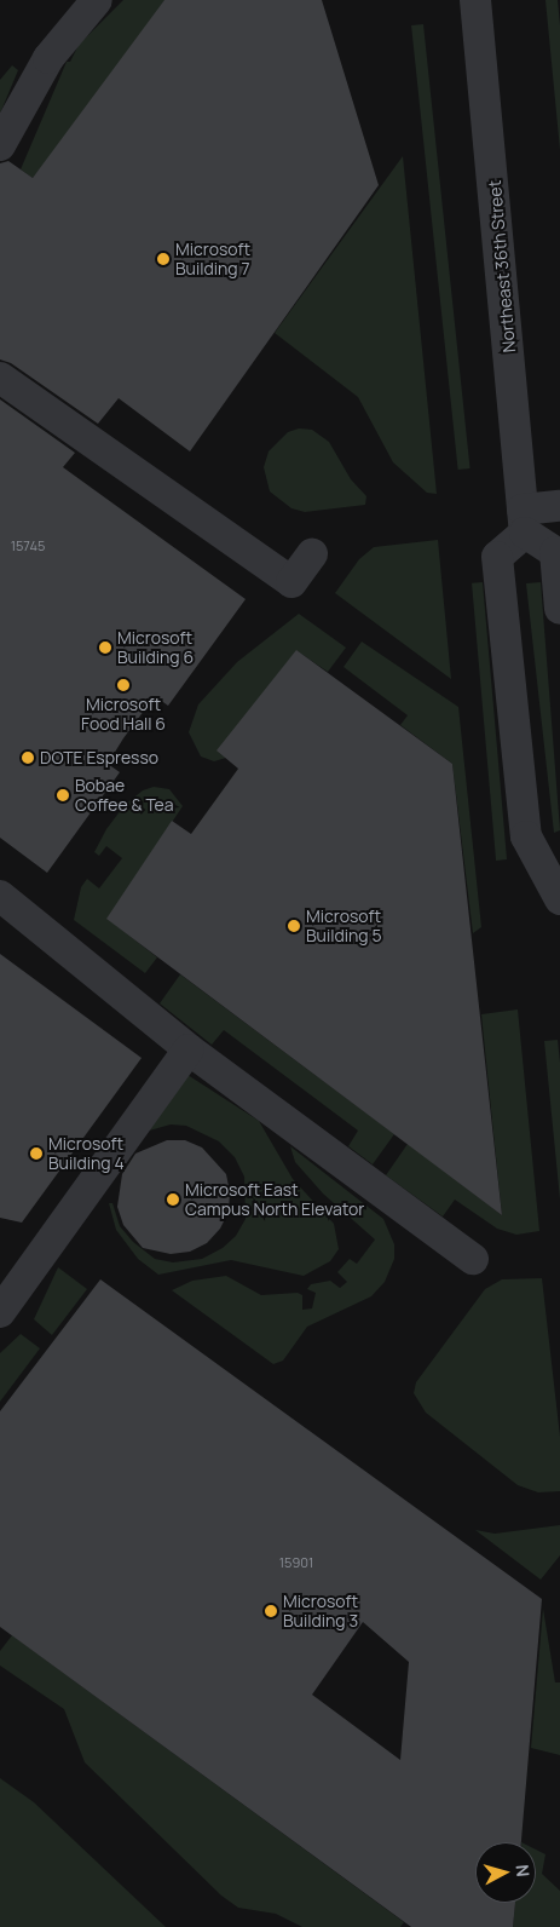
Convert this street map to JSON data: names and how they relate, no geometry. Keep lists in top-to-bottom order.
{
  "streets": {
    "street": ["Northeast 36th Street"]
  },
  "places": [
    "Microsoft Building 7",
    "Microsoft Building 6",
    "Microsoft Food Hall 6",
    "DOTE Espresso",
    "Bobae Coffee & Tea",
    "Microsoft Building 5",
    "Microsoft Building 4",
    "Microsoft East Campus North Elevator",
    "Microsoft Building 3"
  ],
  "house_numbers": ["15745", "15901"],
  "north": "right"
}
